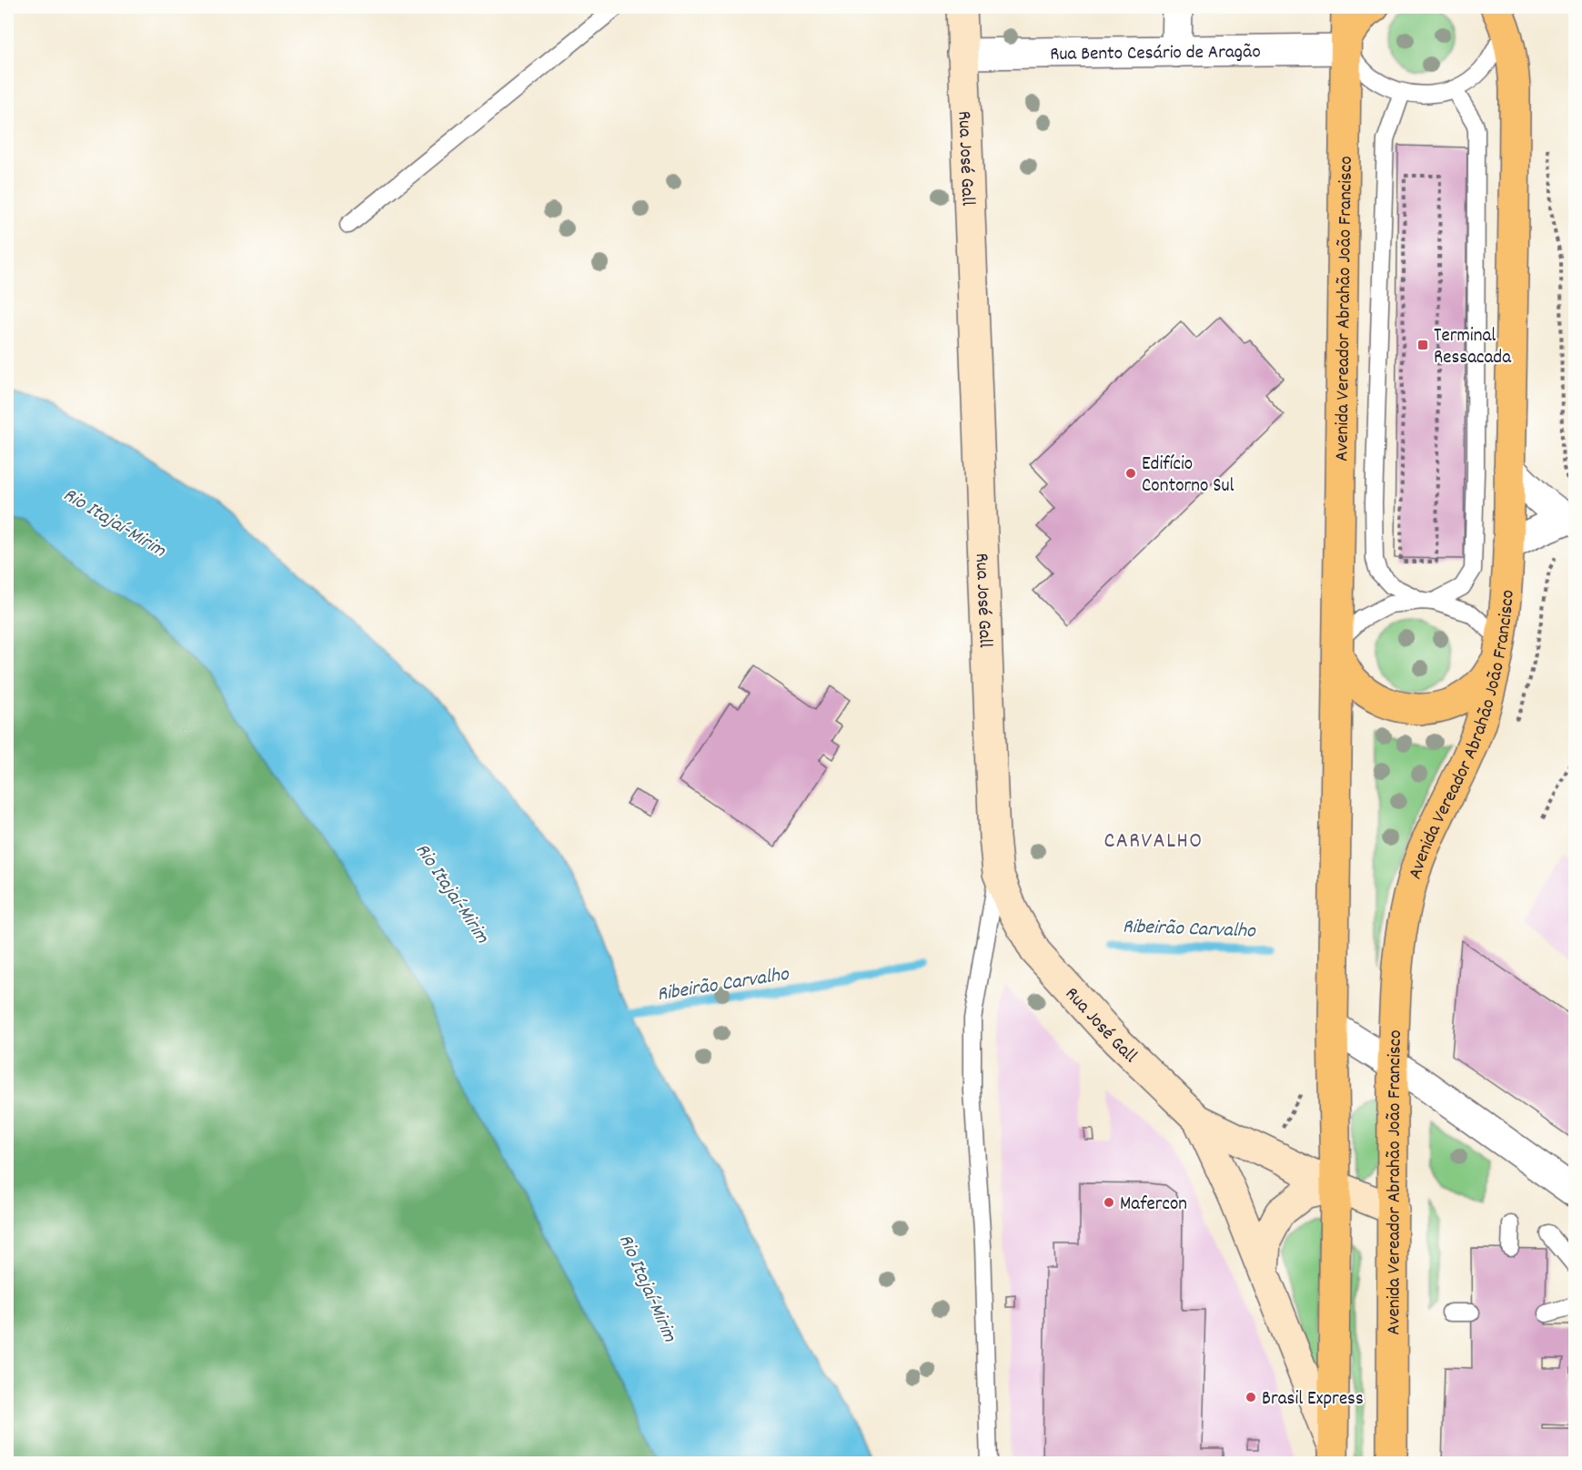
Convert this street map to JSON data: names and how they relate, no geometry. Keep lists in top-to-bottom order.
{
  "streets": {
    "main road": ["Rua José Gall", "Avenida Vereador Abrahão João Francisco"],
    "street": ["Rua Bento Cesário de Aragão"]
  },
  "crossings": [
    ["Rua Bento Cesário de Aragão", "Rua José Gall"],
    ["Rua Bento Cesário de Aragão", "Avenida Vereador Abrahão João Francisco"],
    ["Rua José Gall", "Avenida Vereador Abrahão João Francisco"]
  ],
  "districts": ["CARVALHO"],
  "water": ["Rio Itajaí-Mirim", "Ribeirão Carvalho"],
  "places": {
    "transit": ["Terminal Ressacada"],
    "other": ["Edifício Contorno Sul", "Mafercon", "Brasil Express"]
  }
}
